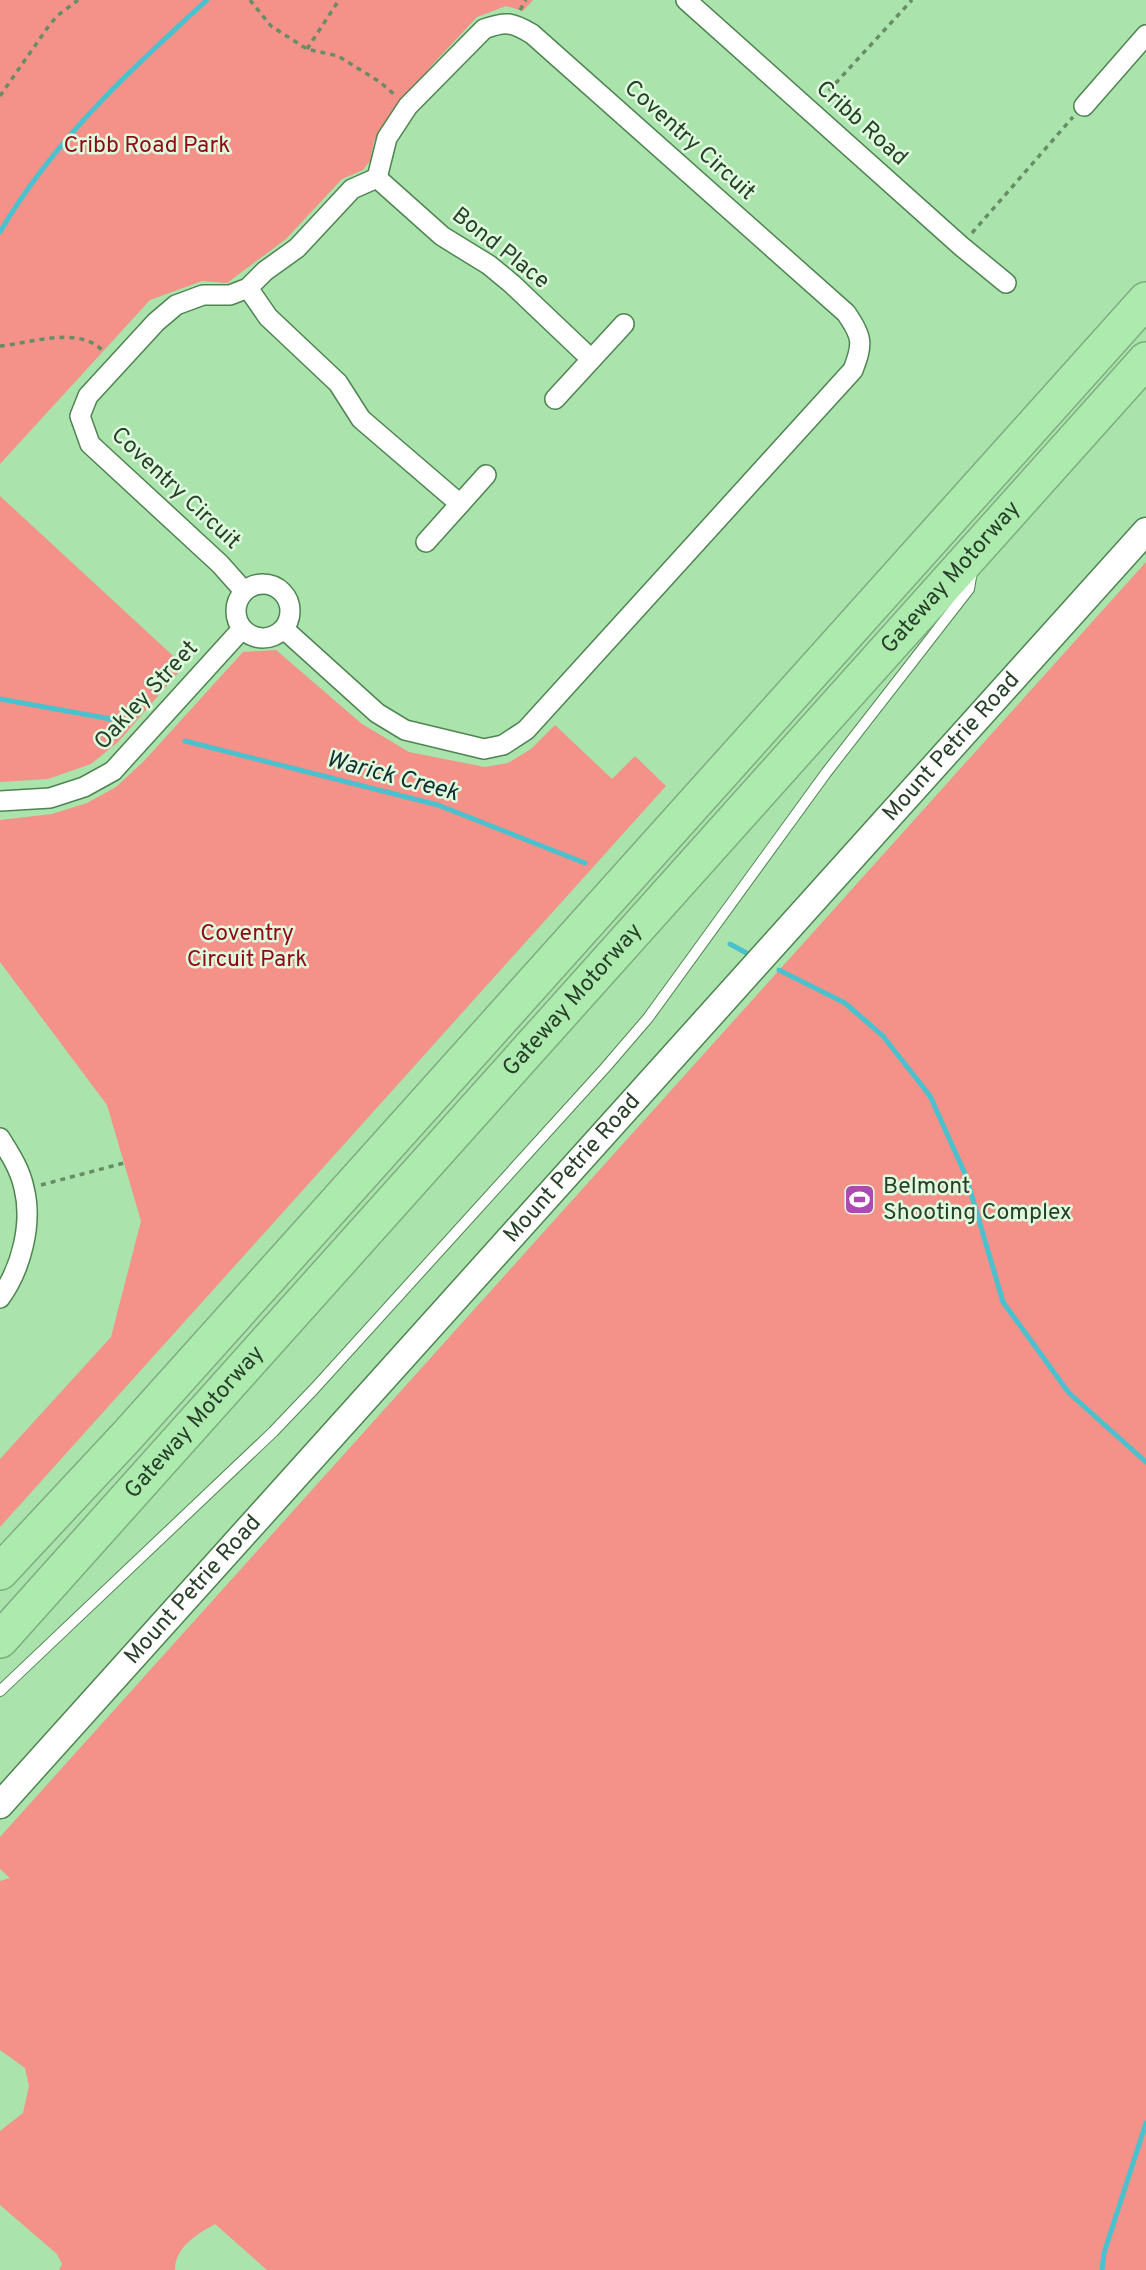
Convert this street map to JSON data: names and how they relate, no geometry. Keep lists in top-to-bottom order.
{
  "streets": {
    "highway": ["Gateway Motorway"],
    "street": [
      "Cribb Road",
      "Coventry Circuit",
      "Bond Place",
      "Oakley Street",
      "Mount Petrie Road"
    ]
  },
  "crossings": [
    ["Coventry Circuit", "Bond Place"],
    ["Coventry Circuit", "Oakley Street"]
  ],
  "water": ["Warick Creek"],
  "parks": ["Cribb Road Park", "Coventry Circuit Park"],
  "places": {
    "sports": ["Belmont Shooting Complex"]
  }
}
